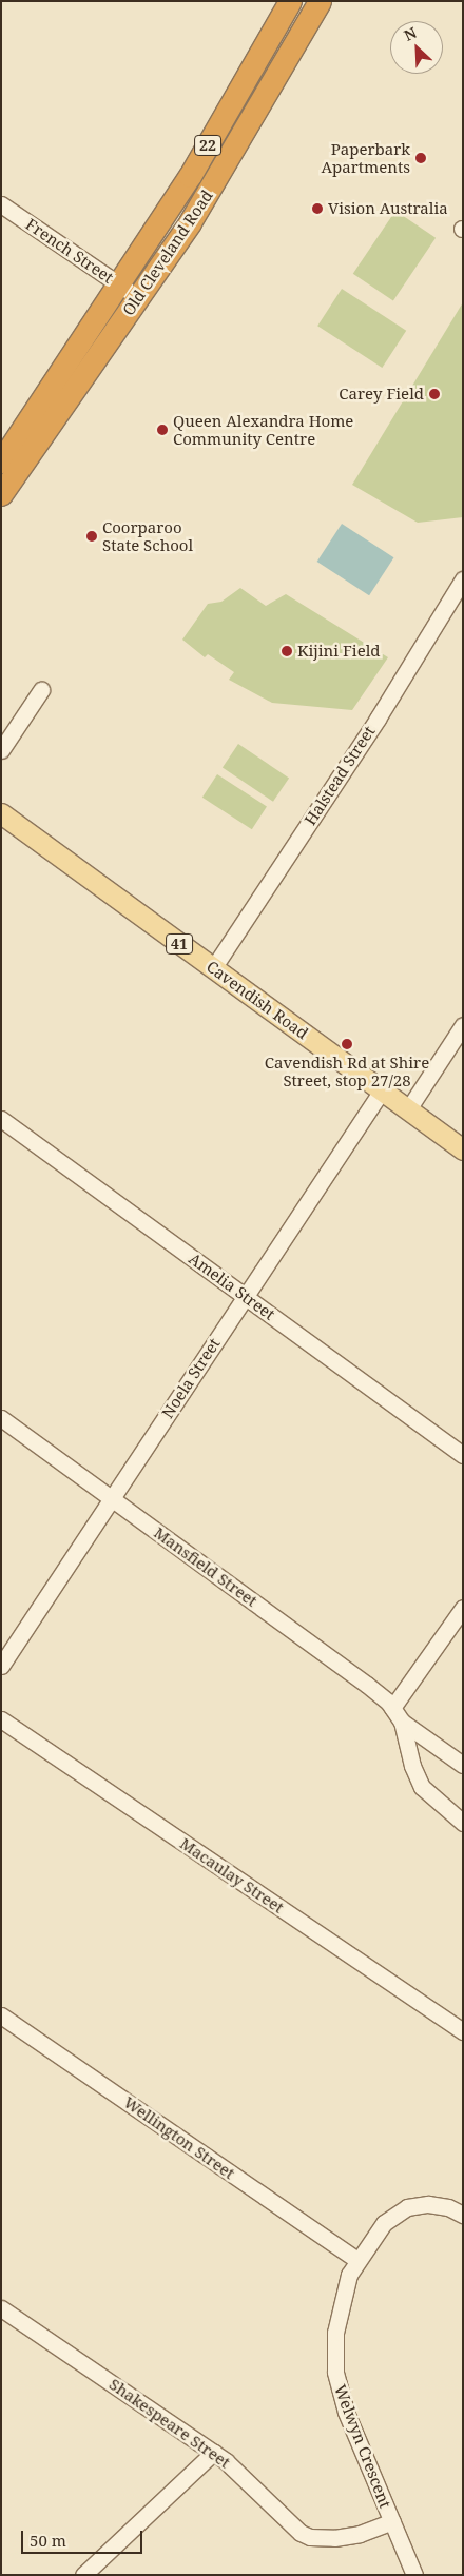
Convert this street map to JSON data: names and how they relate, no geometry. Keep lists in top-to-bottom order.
{
  "streets": {
    "highway": ["22", "Old Cleveland Road"],
    "main road": ["41", "Cavendish Road"],
    "street": [
      "French Street",
      "Halstead Street",
      "Amelia Street",
      "Noela Street",
      "Mansfield Street",
      "Macaulay Street",
      "Wellington Street",
      "Shakespeare Street",
      "Welwyn Crescent"
    ]
  },
  "crossings": [
    ["French Street", "Old Cleveland Road"],
    ["Halstead Street", "Cavendish Road"],
    ["Cavendish Road", "Noela Street"],
    ["Amelia Street", "Noela Street"],
    ["Noela Street", "Mansfield Street"],
    ["Wellington Street", "Welwyn Crescent"],
    ["Shakespeare Street", "Welwyn Crescent"]
  ],
  "places": [
    "Paperbark Apartments",
    "Vision Australia",
    "Carey Field",
    "Queen Alexandra Home Community Centre",
    "Coorparoo State School",
    "Kijini Field",
    "Cavendish Rd at Shire Street, stop 27/28"
  ],
  "scale_bar": "50 m",
  "north": "top left"
}
